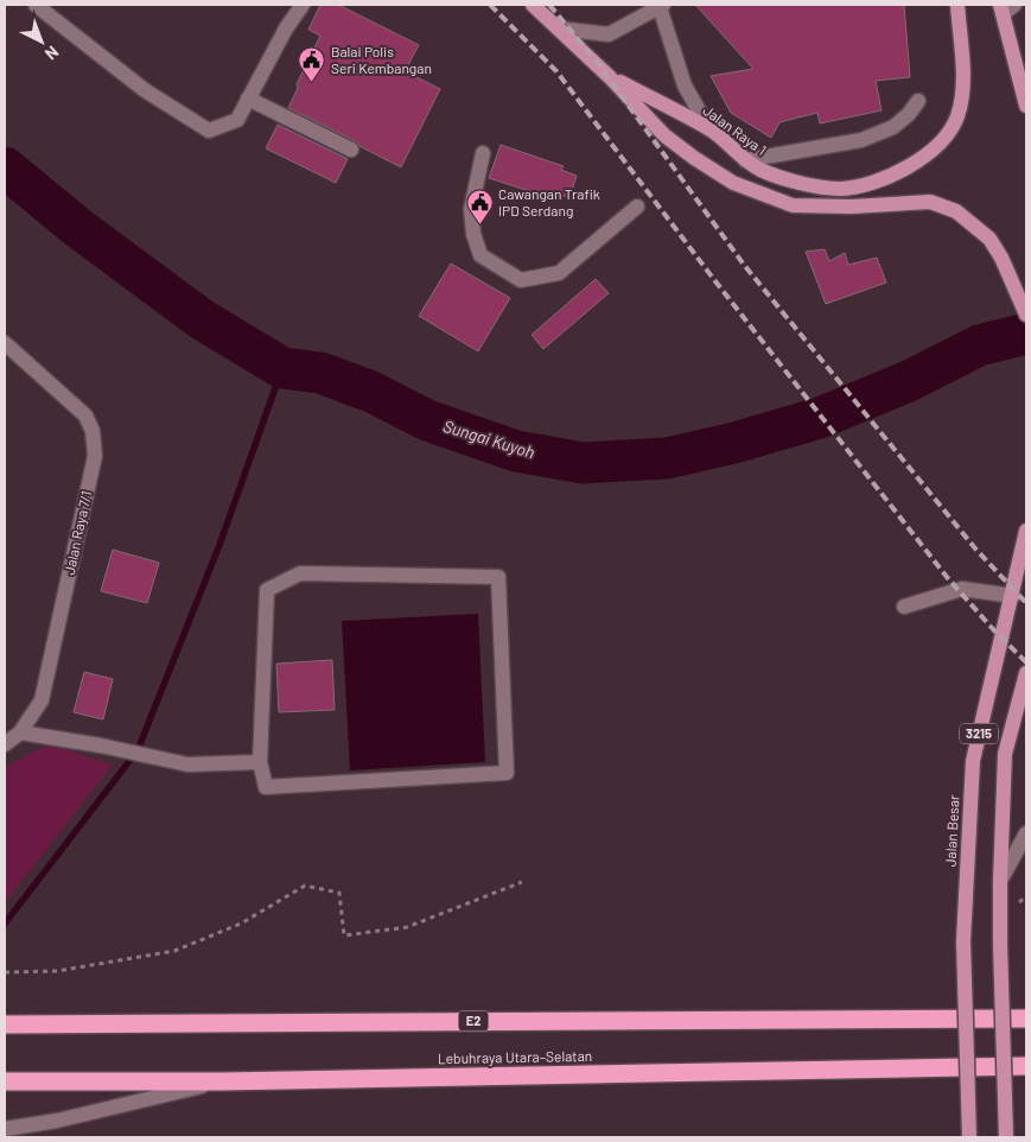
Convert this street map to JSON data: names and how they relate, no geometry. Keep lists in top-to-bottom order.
{
  "streets": {
    "highway": ["E2", "Lebuhraya Utara–Selatan"],
    "main road": ["Jalan Raya 1", "3215", "Jalan Besar"],
    "street": ["Jalan Raya 7/1"]
  },
  "water": ["Sungai Kuyoh"],
  "places": {
    "public building": ["Balai Polis Seri Kembangan", "Cawangan Trafik IPD Serdang"]
  },
  "north": "bottom right"
}
